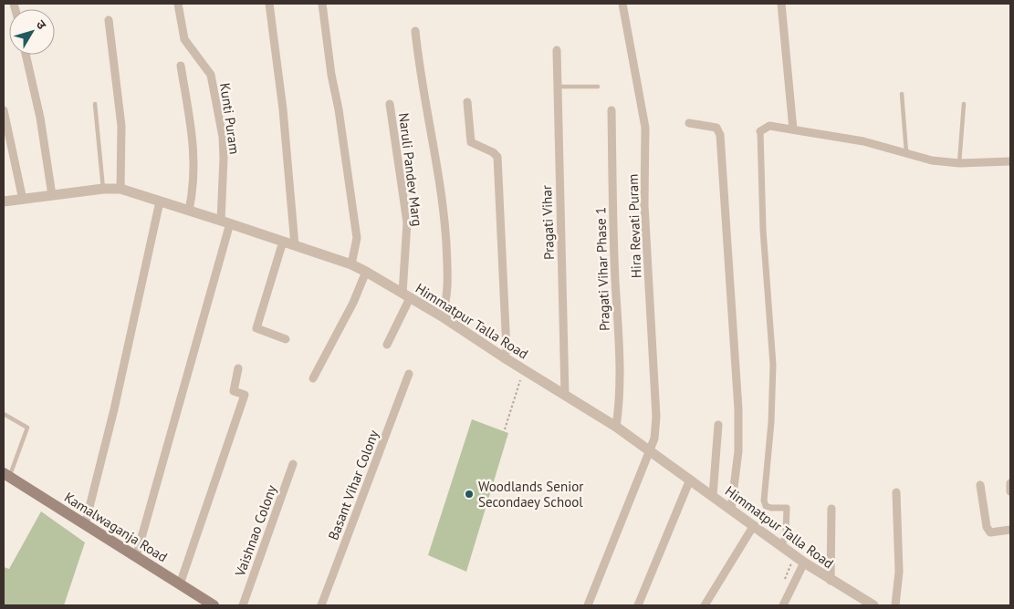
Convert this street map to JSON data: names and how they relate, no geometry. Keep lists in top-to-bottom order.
{
  "streets": {
    "main road": ["Kamalwaganja Road"],
    "street": [
      "Kunti Puram",
      "Naruli Pandev Marg",
      "Pragati Vihar",
      "Hira Revati Puram",
      "Pragati Vihar Phase 1",
      "Himmatpur Talla Road",
      "Basant Vihar Colony",
      "Vaishnao Colony"
    ]
  },
  "crossings": [
    ["Kunti Puram", "Himmatpur Talla Road"],
    ["Kunti Puram", "Kamalwaganja Road"],
    ["Naruli Pandev Marg", "Himmatpur Talla Road"],
    ["Pragati Vihar", "Himmatpur Talla Road"],
    ["Hira Revati Puram", "Himmatpur Talla Road"],
    ["Pragati Vihar Phase 1", "Himmatpur Talla Road"]
  ],
  "places": ["Woodlands Senior Secondaey School"],
  "north": "top right"
}
